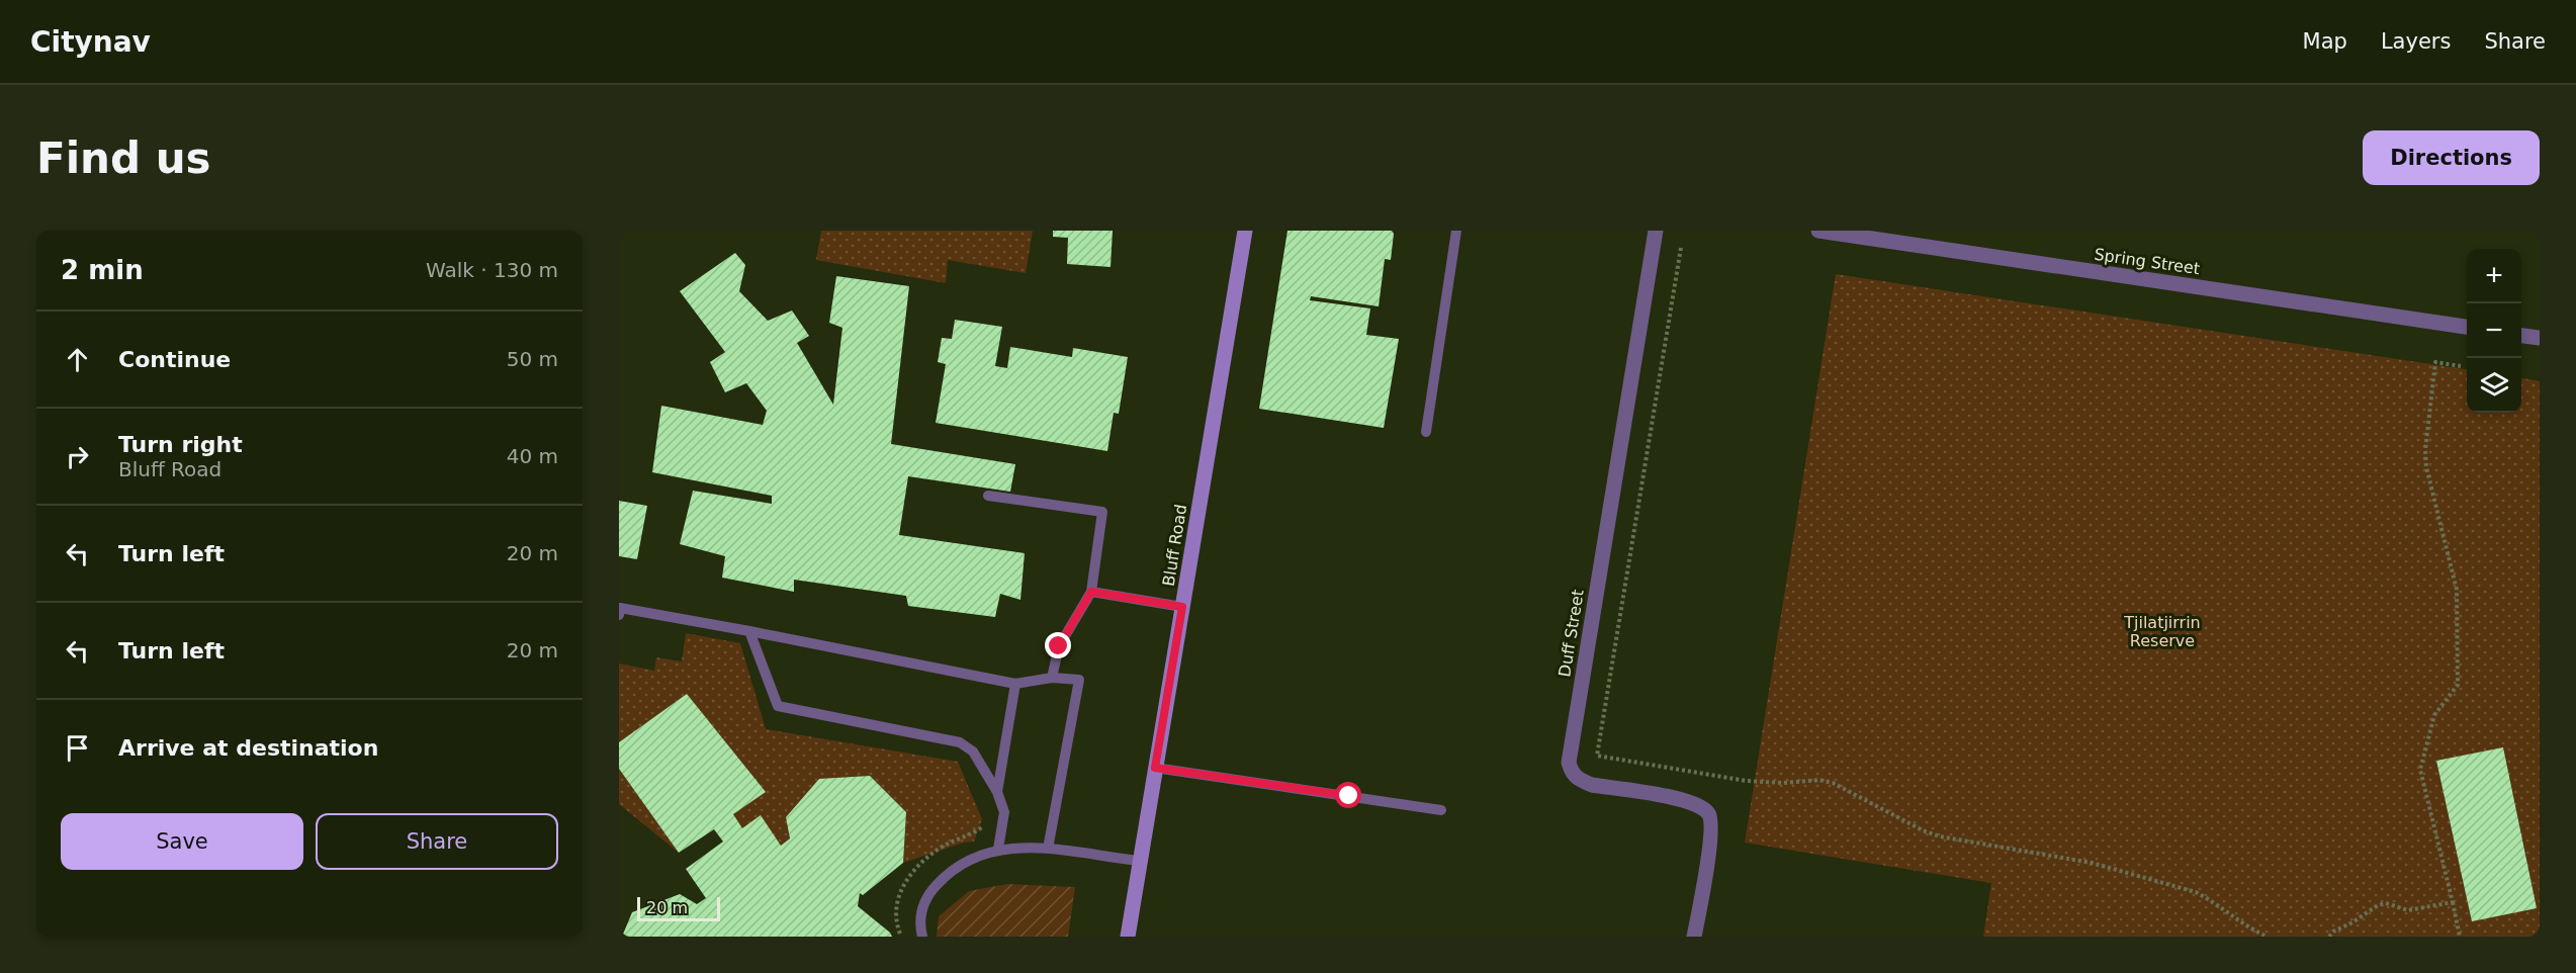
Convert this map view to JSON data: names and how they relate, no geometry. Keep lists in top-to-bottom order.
{
  "streets": {
    "main road": ["Bluff Road"],
    "street": ["Spring Street", "Duff Street"]
  },
  "parks": ["Tjilatjirrin Reserve"],
  "scale_bar": "20 m",
  "page": {
    "header": "Citynav",
    "nav": ["Map", "Layers", "Share"],
    "buttons": [
      "Directions",
      ["Save", "Share"]
    ],
    "title": "Find us",
    "heading": ["2 min", "Walk · 130 m"],
    "map_buttons": ["+", "−"],
    "list": [
      ["Continue", "50 m"],
      ["Turn right", "Bluff Road", "40 m"],
      ["Turn left", "20 m"],
      ["Turn left", "20 m"],
      "Arrive at destination"
    ],
    "scale": "20 m"
  }
}
